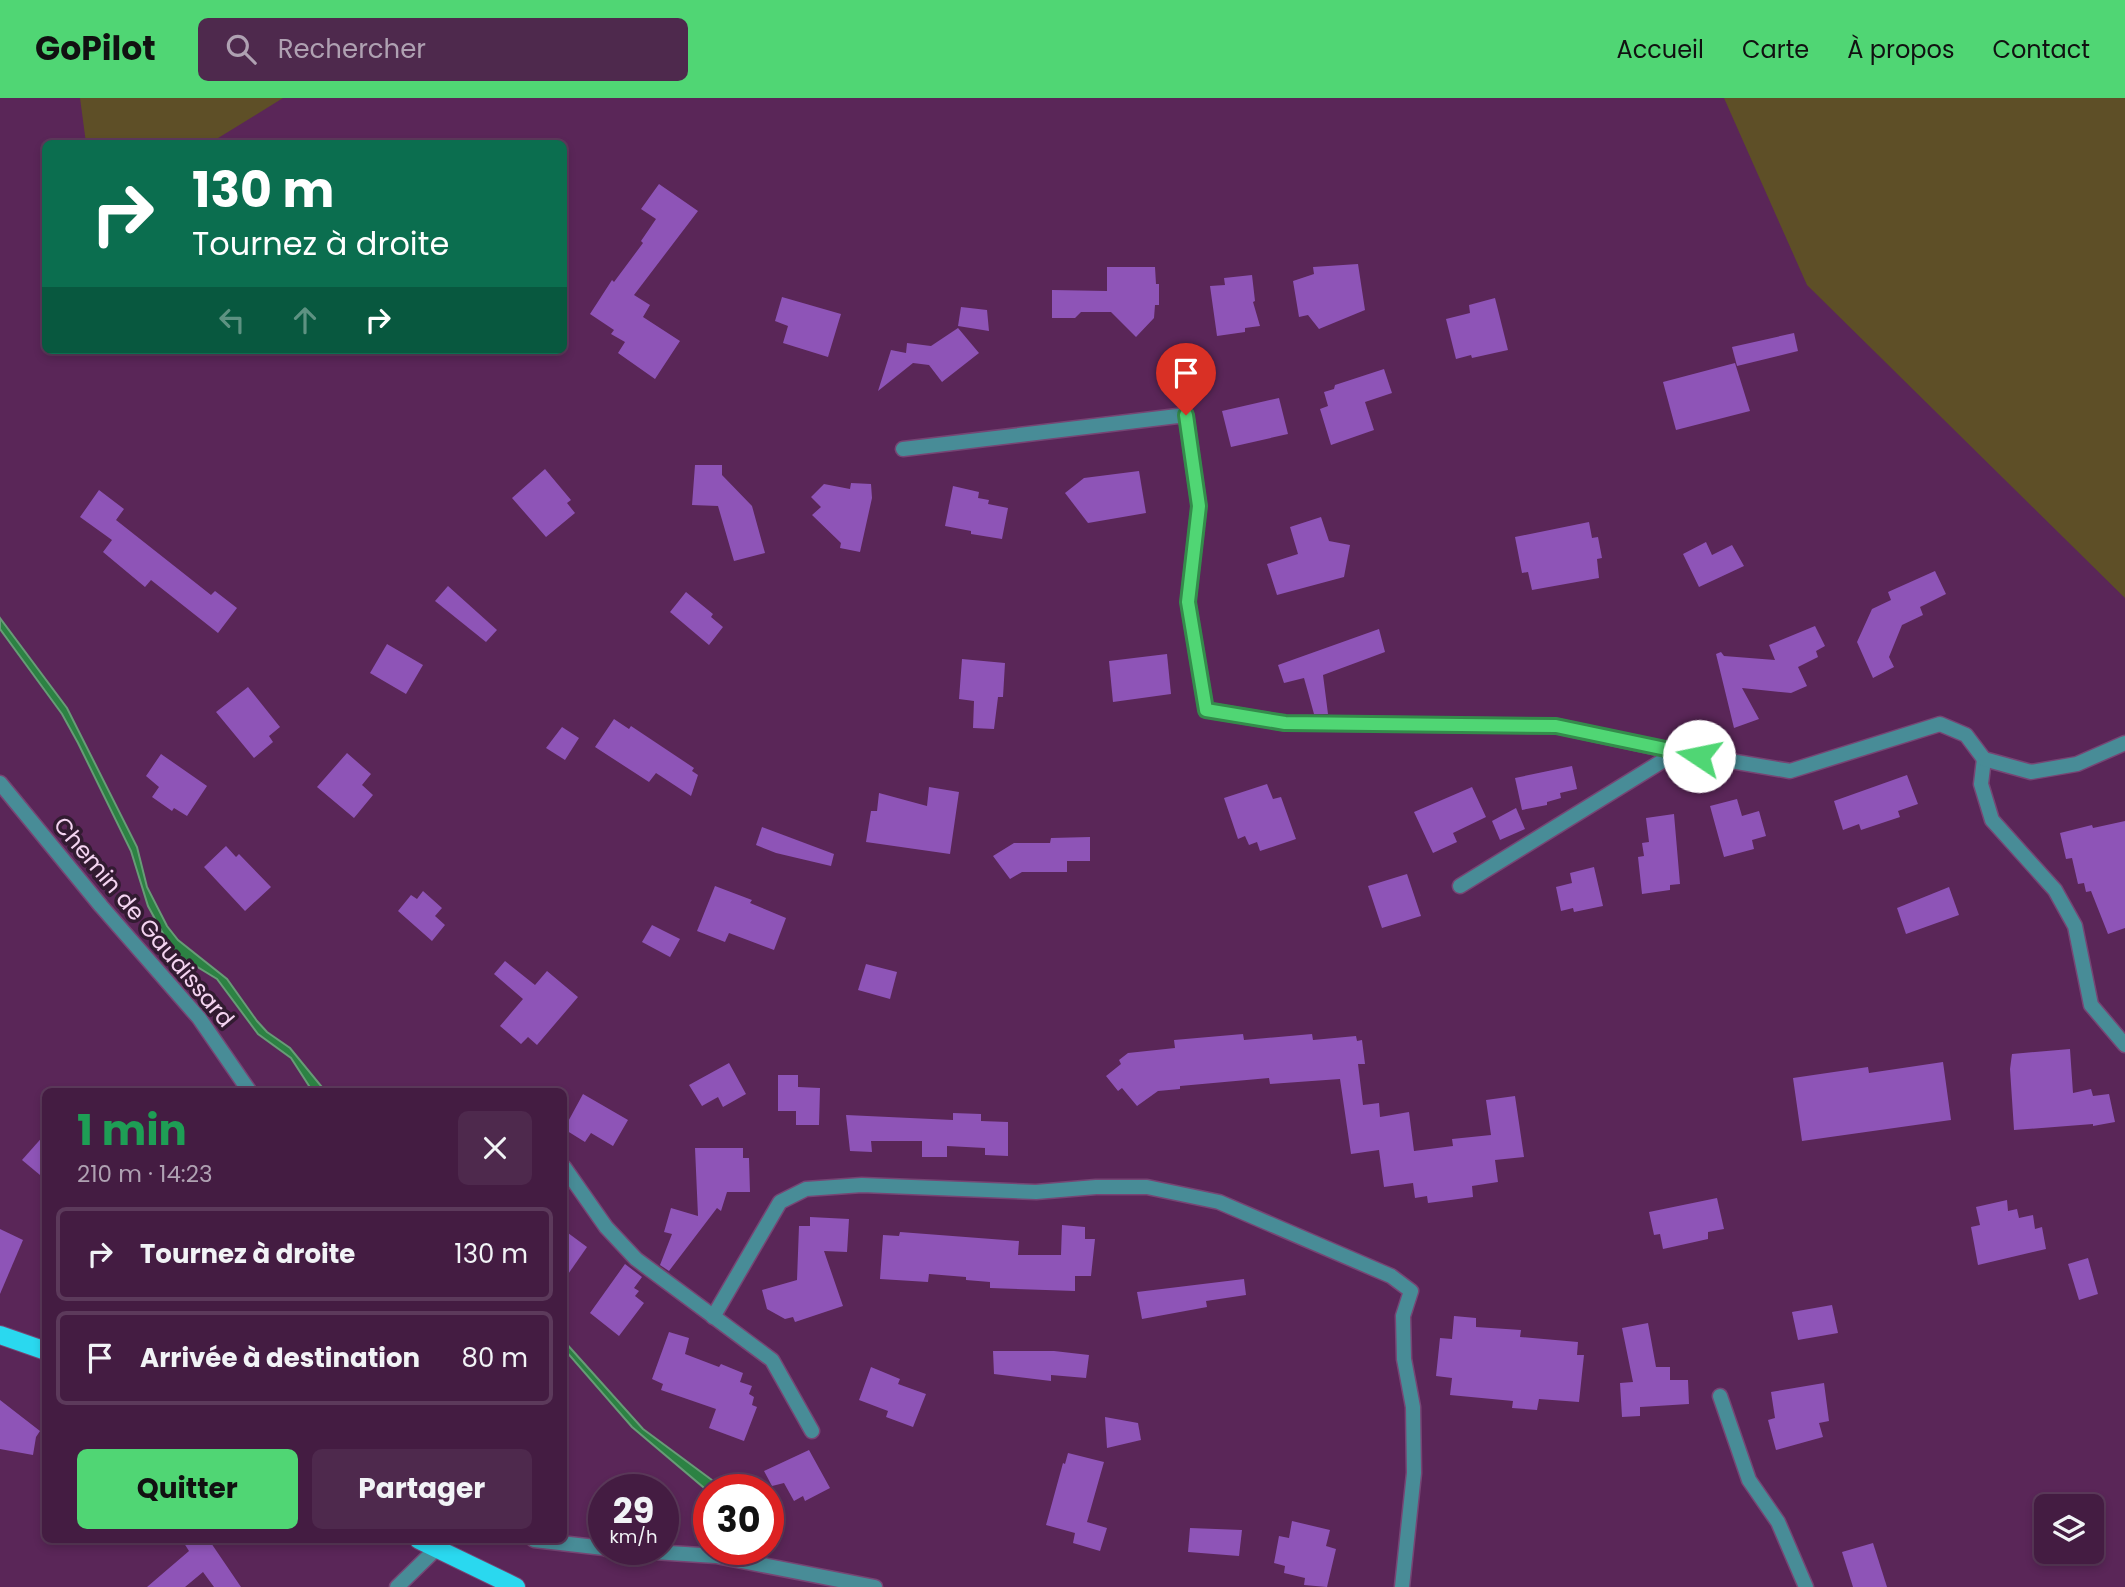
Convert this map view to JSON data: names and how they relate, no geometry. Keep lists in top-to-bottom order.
{
  "streets": {
    "street": ["Chemin de Gaudissard"]
  },
  "page": {
    "header": "GoPilot",
    "search": "Rechercher",
    "nav": [
      "Accueil",
      "Carte",
      "À propos",
      "Contact"
    ],
    "turn": ["130 m", "Tournez à droite"],
    "heading": ["1 min", "210 m · 14:23"],
    "list": [
      {
        "name": "Tournez à droite",
        "value": "130 m"
      },
      {
        "name": "Arrivée à destination",
        "value": "80 m"
      }
    ],
    "buttons": ["Quitter", "Partager"],
    "speed": "29 km/h",
    "limit": "30"
  }
}
